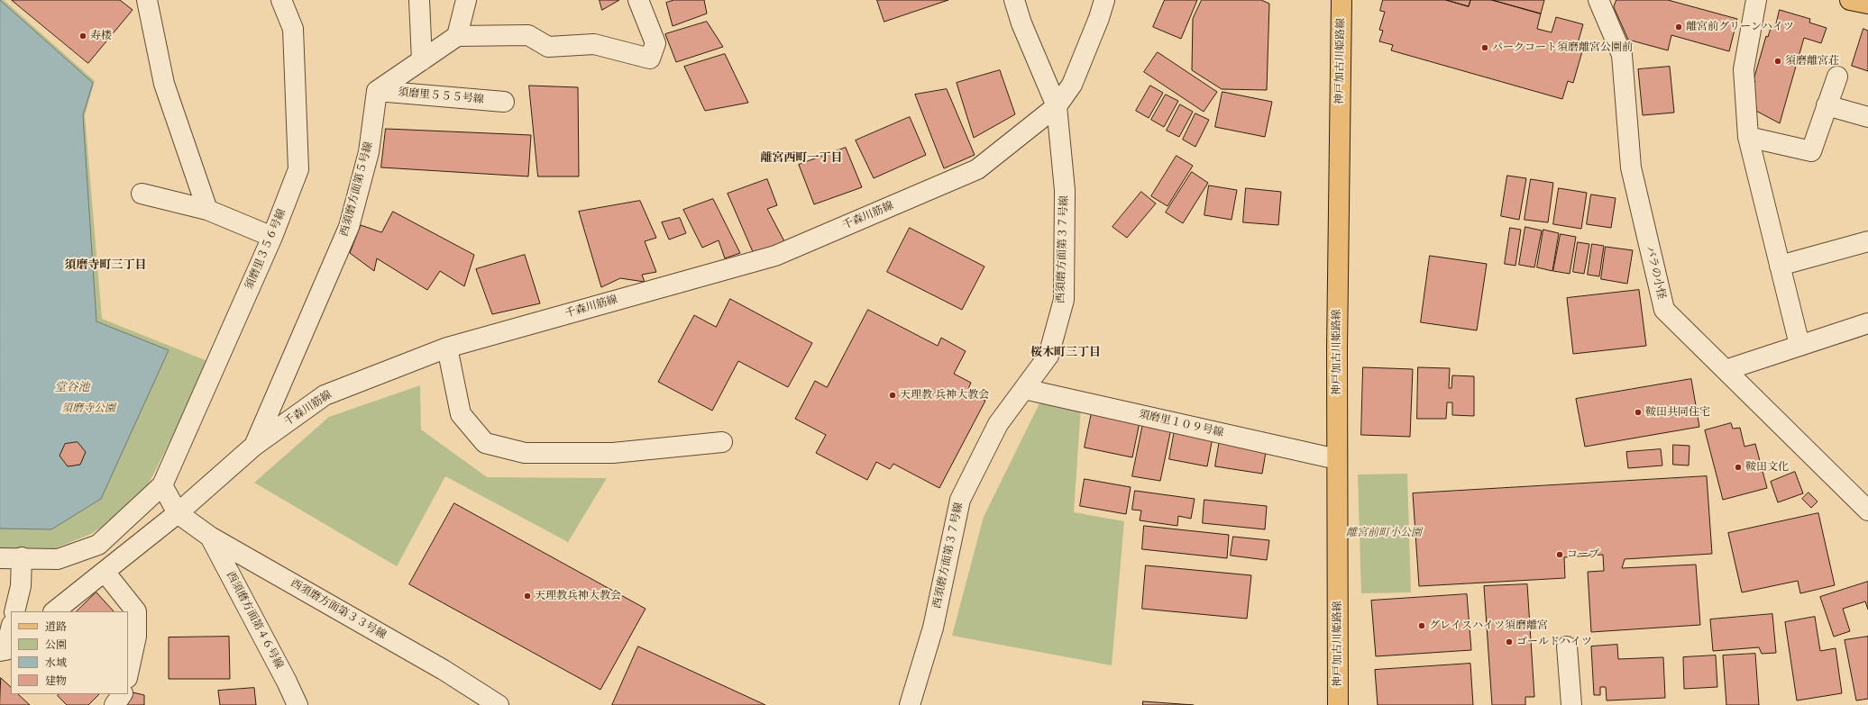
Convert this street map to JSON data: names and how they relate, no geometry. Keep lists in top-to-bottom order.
{
  "streets": {
    "main road": ["神戸加古川姫路線"],
    "street": [
      "須磨里５５５号線",
      "西須磨方面第５号線",
      "千森川筋線",
      "須磨里３５６号線",
      "西須磨方面第３７号線",
      "バラの小怪",
      "須磨里１０９号線",
      "西須磨方面第３３号線",
      "西須磨方面第４６号線"
    ]
  },
  "crossings": [
    ["神戸加古川姫路線", "須磨里１０９号線"],
    ["須磨里５５５号線", "西須磨方面第５号線"],
    ["西須磨方面第５号線", "千森川筋線"],
    ["千森川筋線", "西須磨方面第３７号線"],
    ["千森川筋線", "西須磨方面第３３号線"],
    ["西須磨方面第３７号線", "須磨里１０９号線"],
    ["西須磨方面第３３号線", "西須磨方面第４６号線"]
  ],
  "districts": ["離宮西町一丁目", "須磨寺町三丁目", "桜木町三丁目"],
  "water": ["堂谷池"],
  "parks": ["須磨寺公園", "離宮前町小公園"],
  "places": [
    "離宮前グリーンハイツ",
    "寿楼",
    "パークコート須磨離宮公園前",
    "須磨離宮荘",
    "天理教 兵神大教会",
    "鞍田共同住宅",
    "鞍田文化",
    "コープ",
    "天理教兵神大教会",
    "グレイスハイツ須磨離宮",
    "ゴールドハイツ"
  ],
  "legend": [
    "道路",
    "公園",
    "水域",
    "建物"
  ]
}
